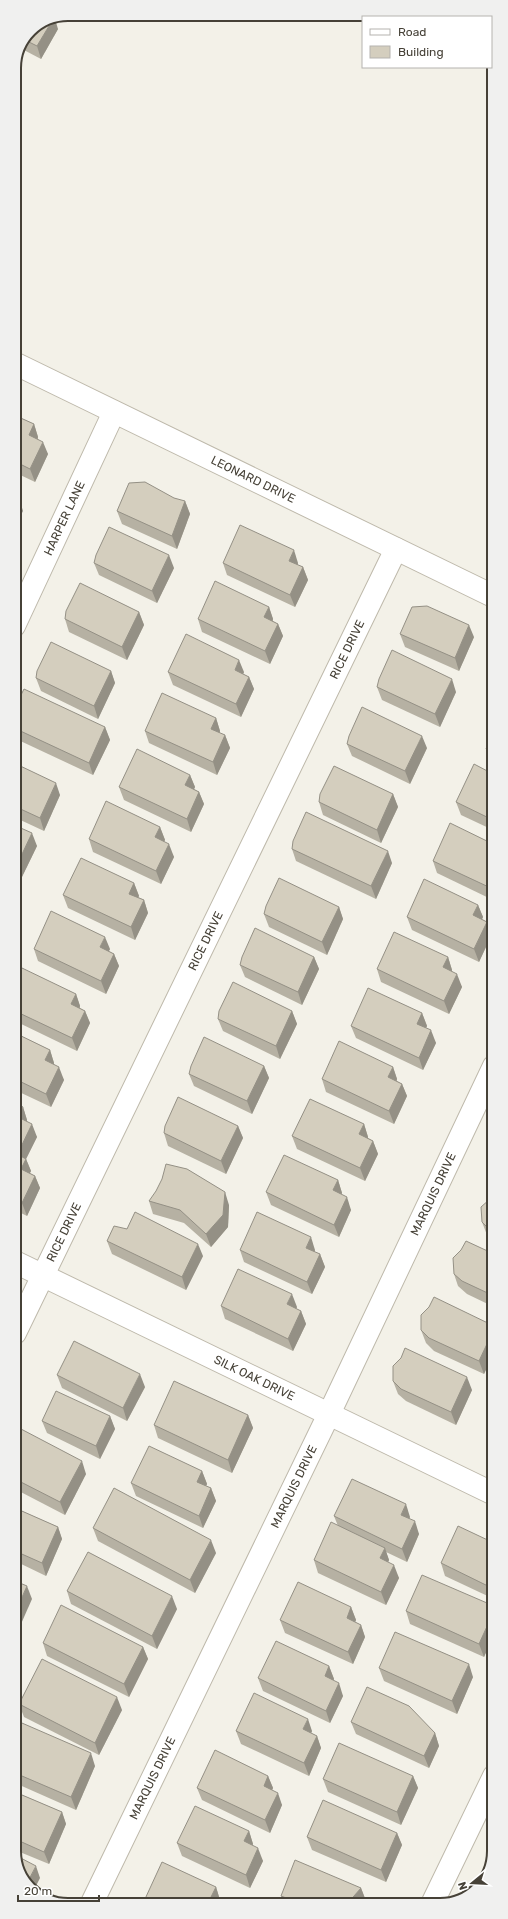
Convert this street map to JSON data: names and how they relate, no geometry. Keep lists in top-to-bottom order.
{
  "streets": {
    "street": [
      "LEONARD DRIVE",
      "HARPER LANE",
      "RICE DRIVE",
      "MARQUIS DRIVE",
      "SILK OAK DRIVE"
    ]
  },
  "crossings": [
    ["LEONARD DRIVE", "HARPER LANE"],
    ["LEONARD DRIVE", "RICE DRIVE"],
    ["RICE DRIVE", "SILK OAK DRIVE"],
    ["MARQUIS DRIVE", "SILK OAK DRIVE"]
  ],
  "legend": ["Road", "Building"],
  "scale_bar": "20 m",
  "north": "left"
}
